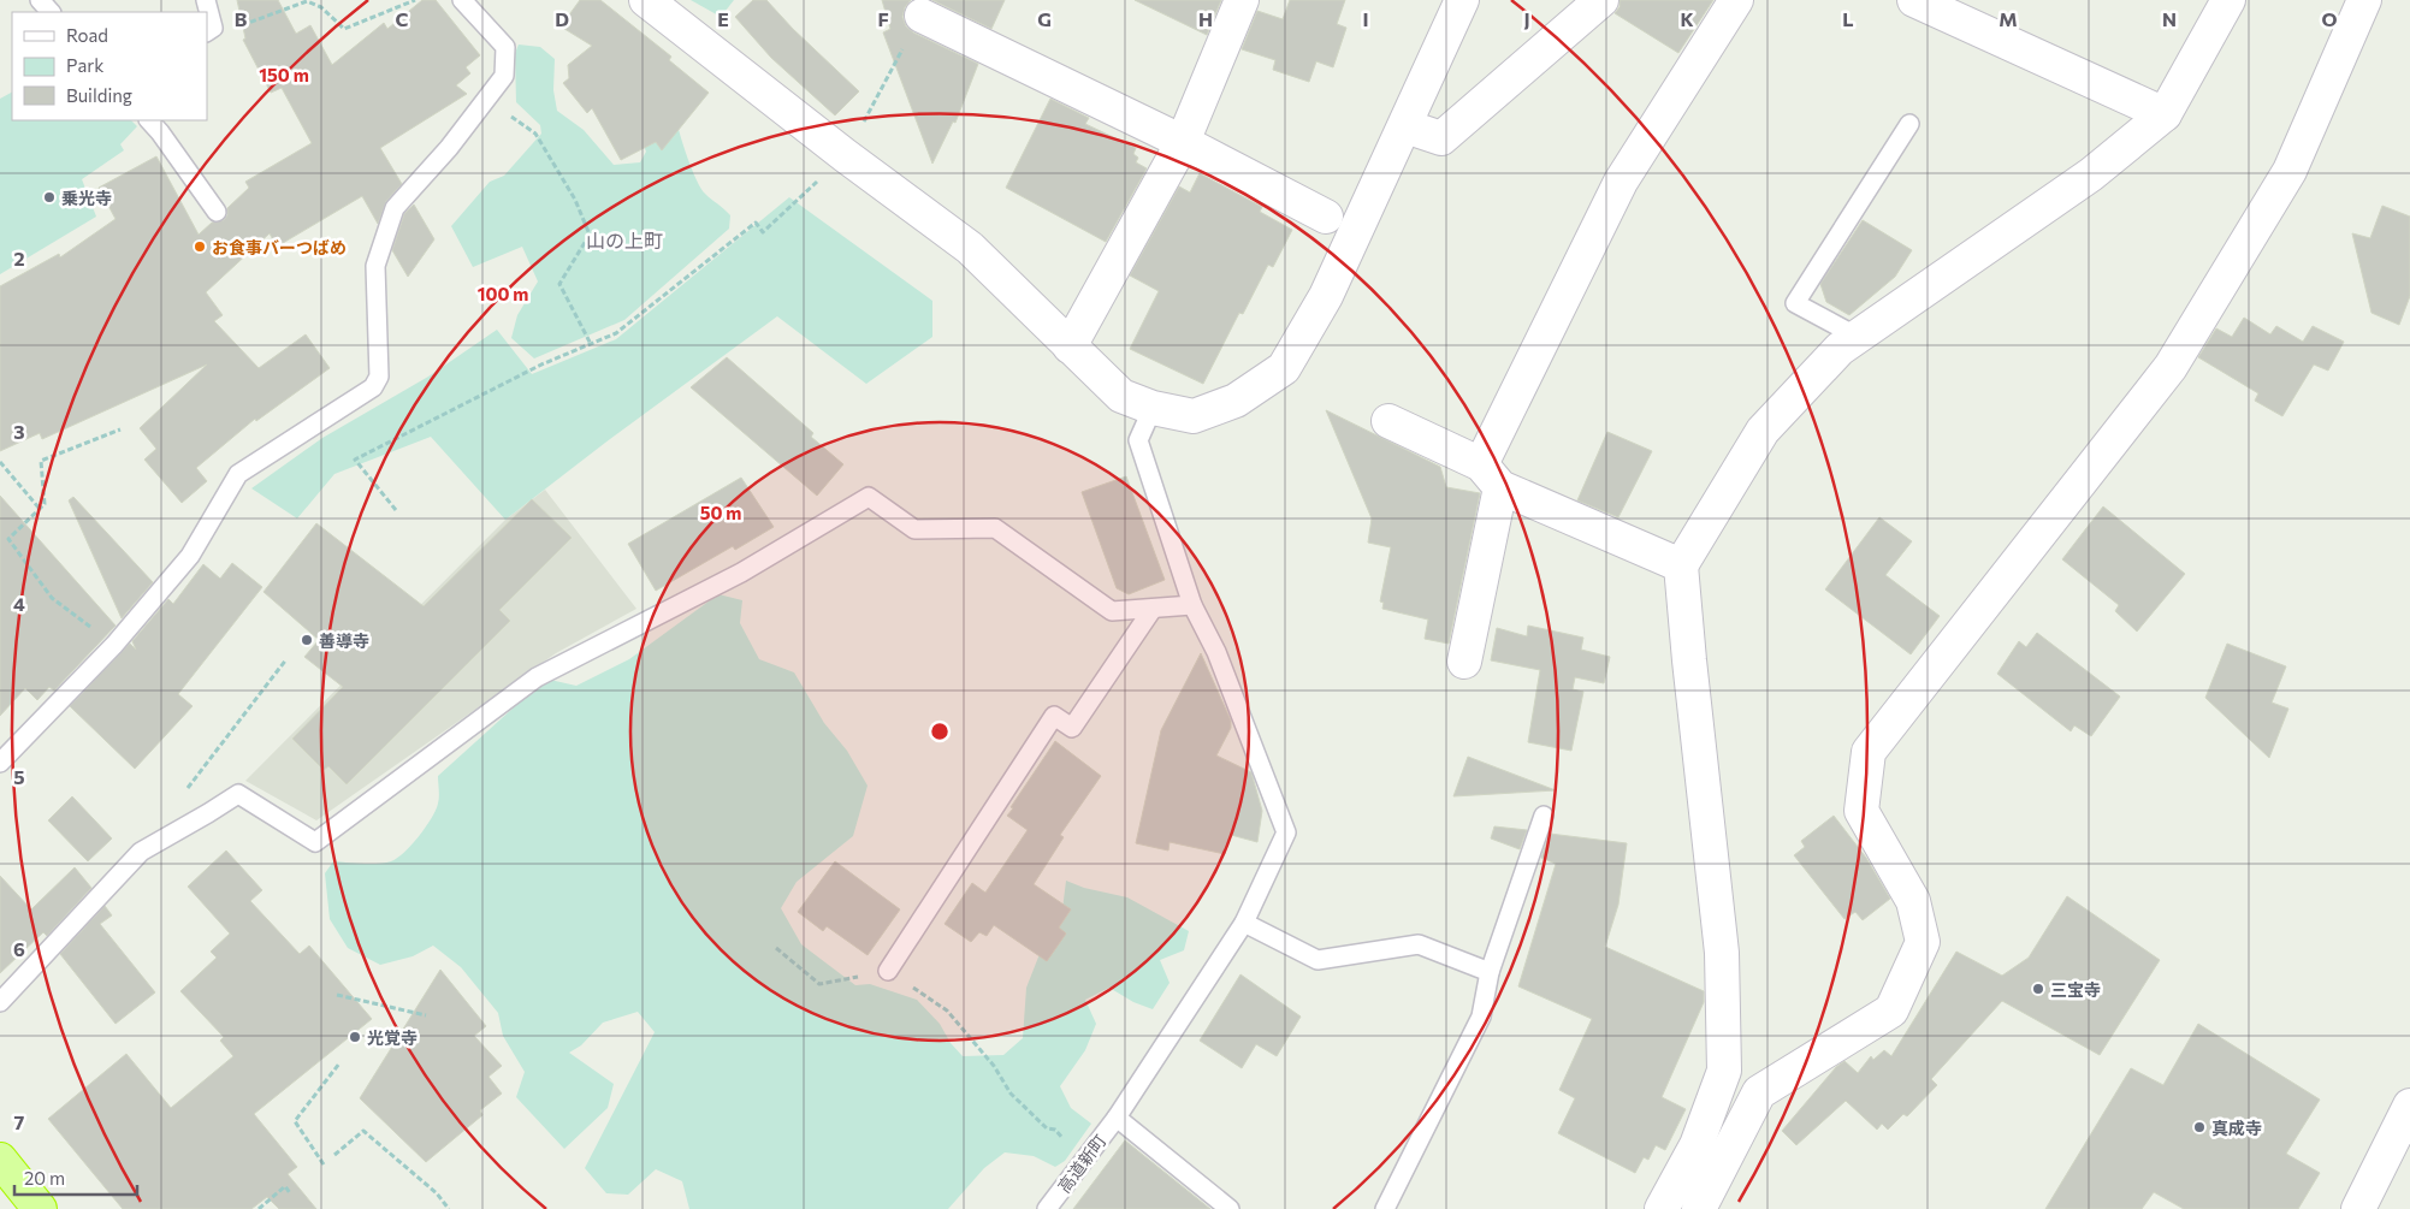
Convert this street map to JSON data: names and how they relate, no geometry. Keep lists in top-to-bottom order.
{
  "streets": {
    "lane": ["高道新町"]
  },
  "districts": ["山の上町"],
  "places": [
    "乗光寺",
    "お食事バーつばめ",
    "善導寺",
    "三宝寺",
    "光覚寺",
    "真成寺"
  ],
  "legend": ["Road", "Park", "Building"],
  "scale_bar": "20 m",
  "grid": {
    "columns": [
      "B",
      "C",
      "D",
      "E",
      "F",
      "G",
      "H",
      "I",
      "J",
      "K",
      "L",
      "M",
      "N",
      "O"
    ],
    "rows": [
      "2",
      "3",
      "4",
      "5",
      "6",
      "7"
    ]
  },
  "rings": ["150 m", "100 m", "50 m"]
}
